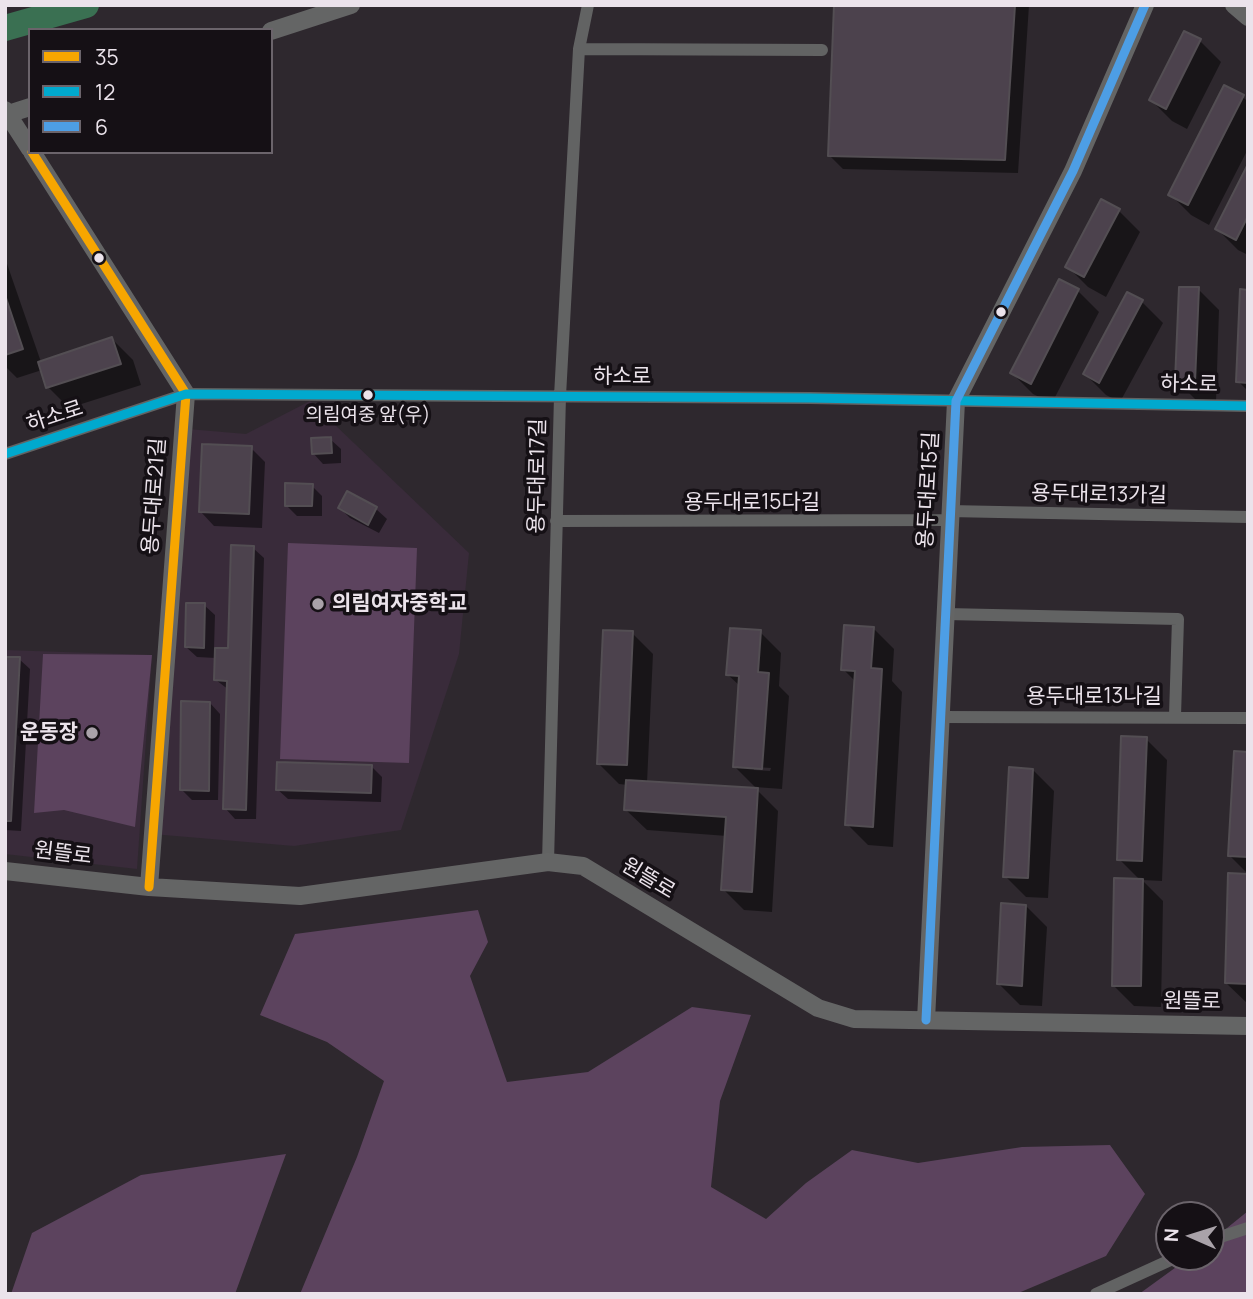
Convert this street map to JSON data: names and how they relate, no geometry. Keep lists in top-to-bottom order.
{
  "streets": {
    "street": [
      "하소로",
      "용두대로17길",
      "용두대로15길",
      "용두대로13가길",
      "용두대로21길",
      "용두대로15다길",
      "용두대로13나길",
      "원뜰로"
    ]
  },
  "crossings": [
    ["하소로", "용두대로17길"],
    ["하소로", "용두대로15길"],
    ["하소로", "용두대로21길"],
    ["용두대로17길", "용두대로15다길"],
    ["용두대로17길", "원뜰로"],
    ["용두대로15길", "용두대로13가길"],
    ["용두대로15길", "용두대로15다길"],
    ["용두대로15길", "용두대로13나길"],
    ["용두대로15길", "원뜰로"],
    ["용두대로13가길", "용두대로15다길"],
    ["용두대로21길", "원뜰로"]
  ],
  "places": ["의림여중 앞(우)", "의림여자중학교", "운동장"],
  "lines": ["transit line 6", "transit line 35", "transit line 12"],
  "legend": ["35", "12", "6"],
  "north": "left"
}
